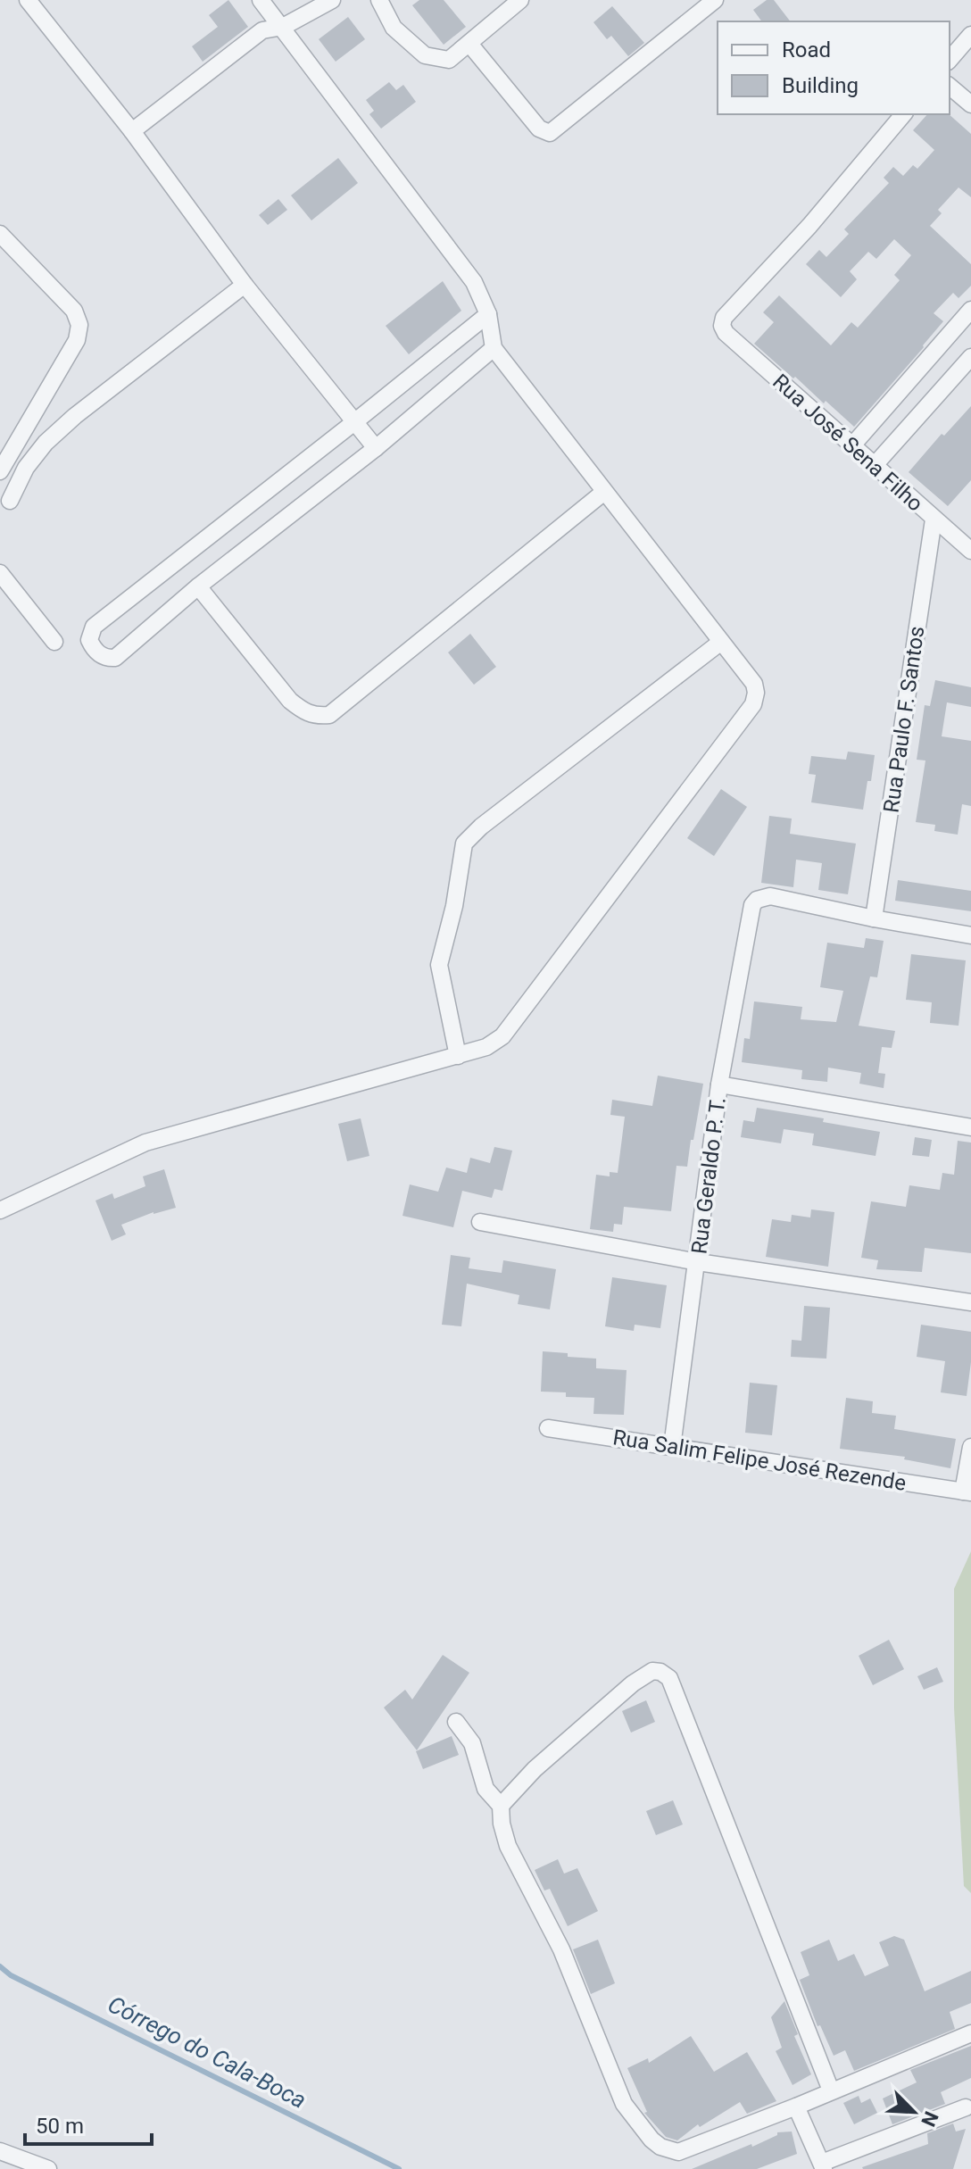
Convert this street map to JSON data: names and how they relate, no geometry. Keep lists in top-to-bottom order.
{
  "streets": {
    "street": [
      "Rua José Sena Filho",
      "Rua Paulo F. Santos",
      "Rua Geraldo P. T.",
      "Rua Salim Felipe José Rezende"
    ]
  },
  "crossings": [
    ["Rua José Sena Filho", "Rua Paulo F. Santos"],
    ["Rua Paulo F. Santos", "Rua Geraldo P. T."],
    ["Rua Geraldo P. T.", "Rua Salim Felipe José Rezende"]
  ],
  "water": ["Córrego do Cala-Boca"],
  "legend": ["Road", "Building"],
  "scale_bar": "50 m",
  "north": "bottom right"
}
